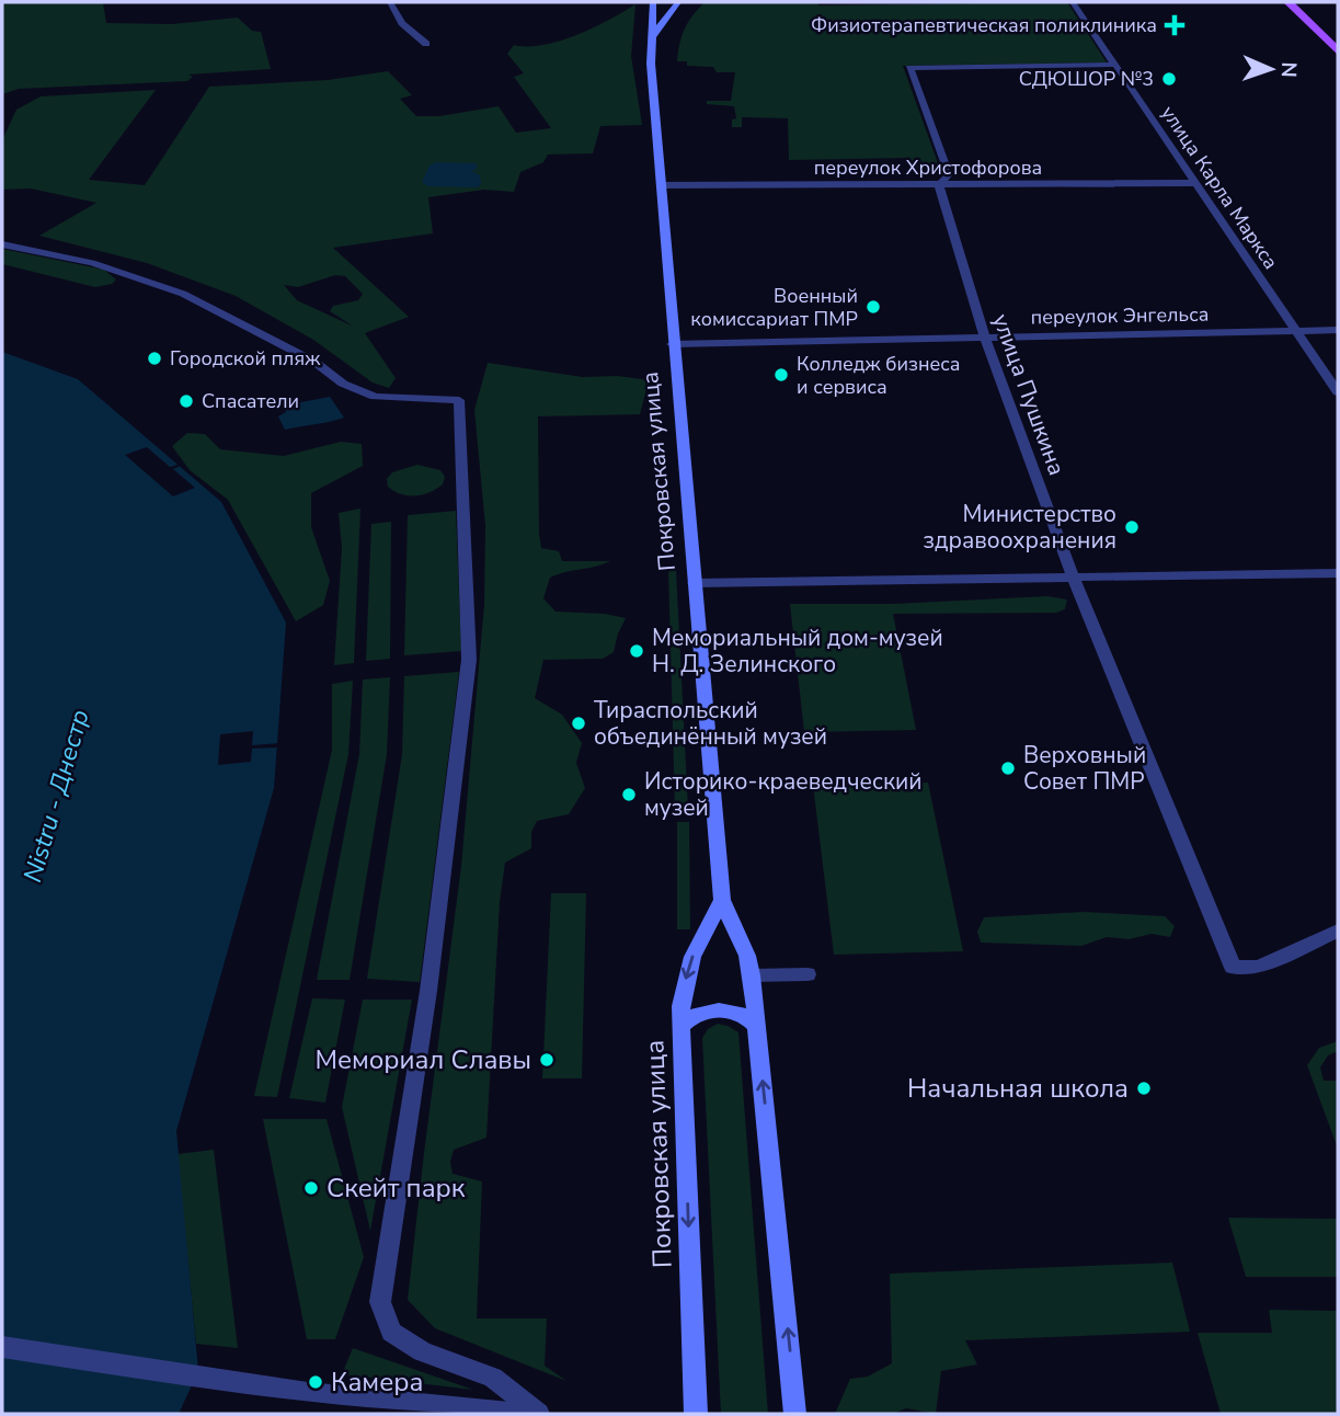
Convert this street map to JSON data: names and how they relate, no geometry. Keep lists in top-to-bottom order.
{
  "streets": {
    "main road": ["Покровская улица"],
    "street": [
      "переулок Христофорова",
      "улица Карла Маркса",
      "переулок Энгельса",
      "улица Пушкина"
    ]
  },
  "crossings": [
    ["переулок Христофорова", "улица Карла Маркса"],
    ["переулок Христофорова", "улица Пушкина"],
    ["переулок Христофорова", "Покровская улица"],
    ["улица Карла Маркса", "переулок Энгельса"],
    ["улица Карла Маркса", "улица Пушкина"],
    ["переулок Энгельса", "улица Пушкина"],
    ["переулок Энгельса", "Покровская улица"]
  ],
  "water": ["Nistru - Днестр"],
  "places": {
    "health": ["Физиотерапевтическая поликлиника"],
    "other": [
      "СДЮШОР №3",
      "Военный комиссариат ПМР",
      "Городской пляж",
      "Колледж бизнеса и сервиса",
      "Спасатели",
      "Министерство здравоохранения",
      "Мемориальный дом-музей Н. Д. Зелинского",
      "Тираспольский объединённый музей",
      "Верховный Совет ПМР",
      "Историко-краеведческий музей",
      "Мемориал Славы",
      "Начальная школа",
      "Скейт парк",
      "Камера"
    ]
  },
  "north": "right"
}
